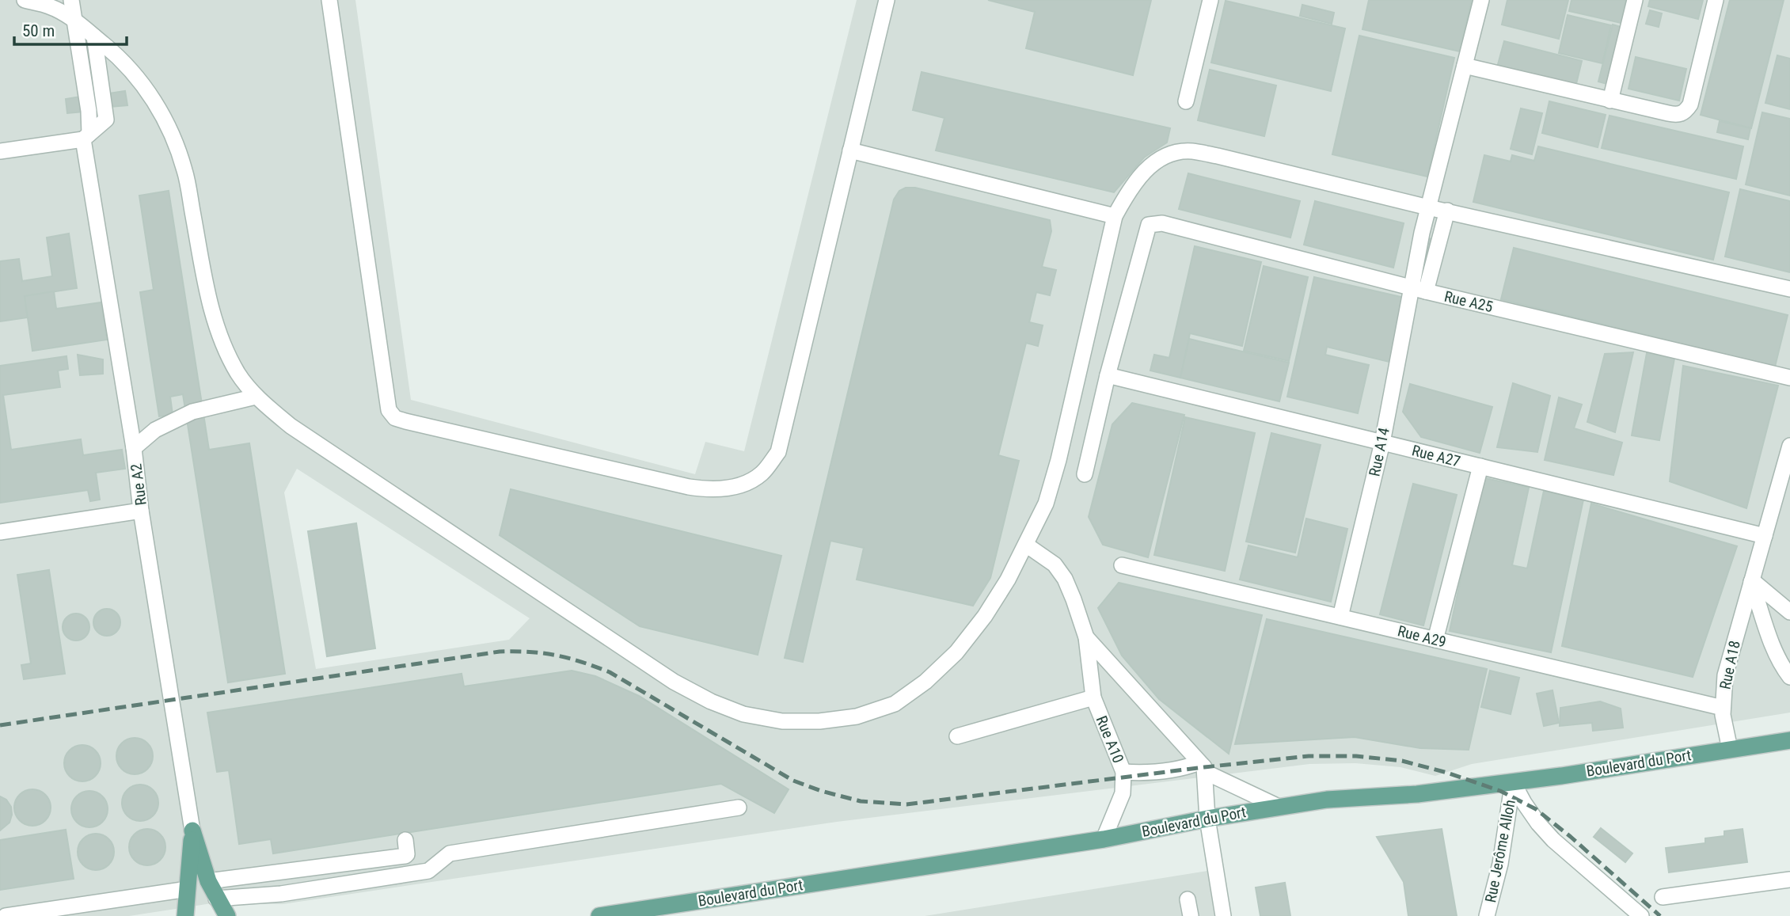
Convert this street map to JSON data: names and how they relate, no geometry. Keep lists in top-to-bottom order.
{
  "streets": {
    "main road": ["Boulevard du Port"],
    "street": [
      "Rue A25",
      "Rue A14",
      "Rue A27",
      "Rue A2",
      "Rue A29",
      "Rue A18",
      "Rue A10",
      "Rue Jerôme Alloh"
    ]
  },
  "crossings": [
    ["Rue A25", "Rue A14"],
    ["Rue A25", "Rue A27"],
    ["Rue A14", "Rue A27"],
    ["Rue A14", "Rue A29"],
    ["Rue A27", "Rue A18"],
    ["Rue A29", "Rue A18"],
    ["Rue A18", "Boulevard du Port"],
    ["Rue A10", "Boulevard du Port"],
    ["Boulevard du Port", "Rue Jerôme Alloh"]
  ],
  "scale_bar": "50 m"
}
